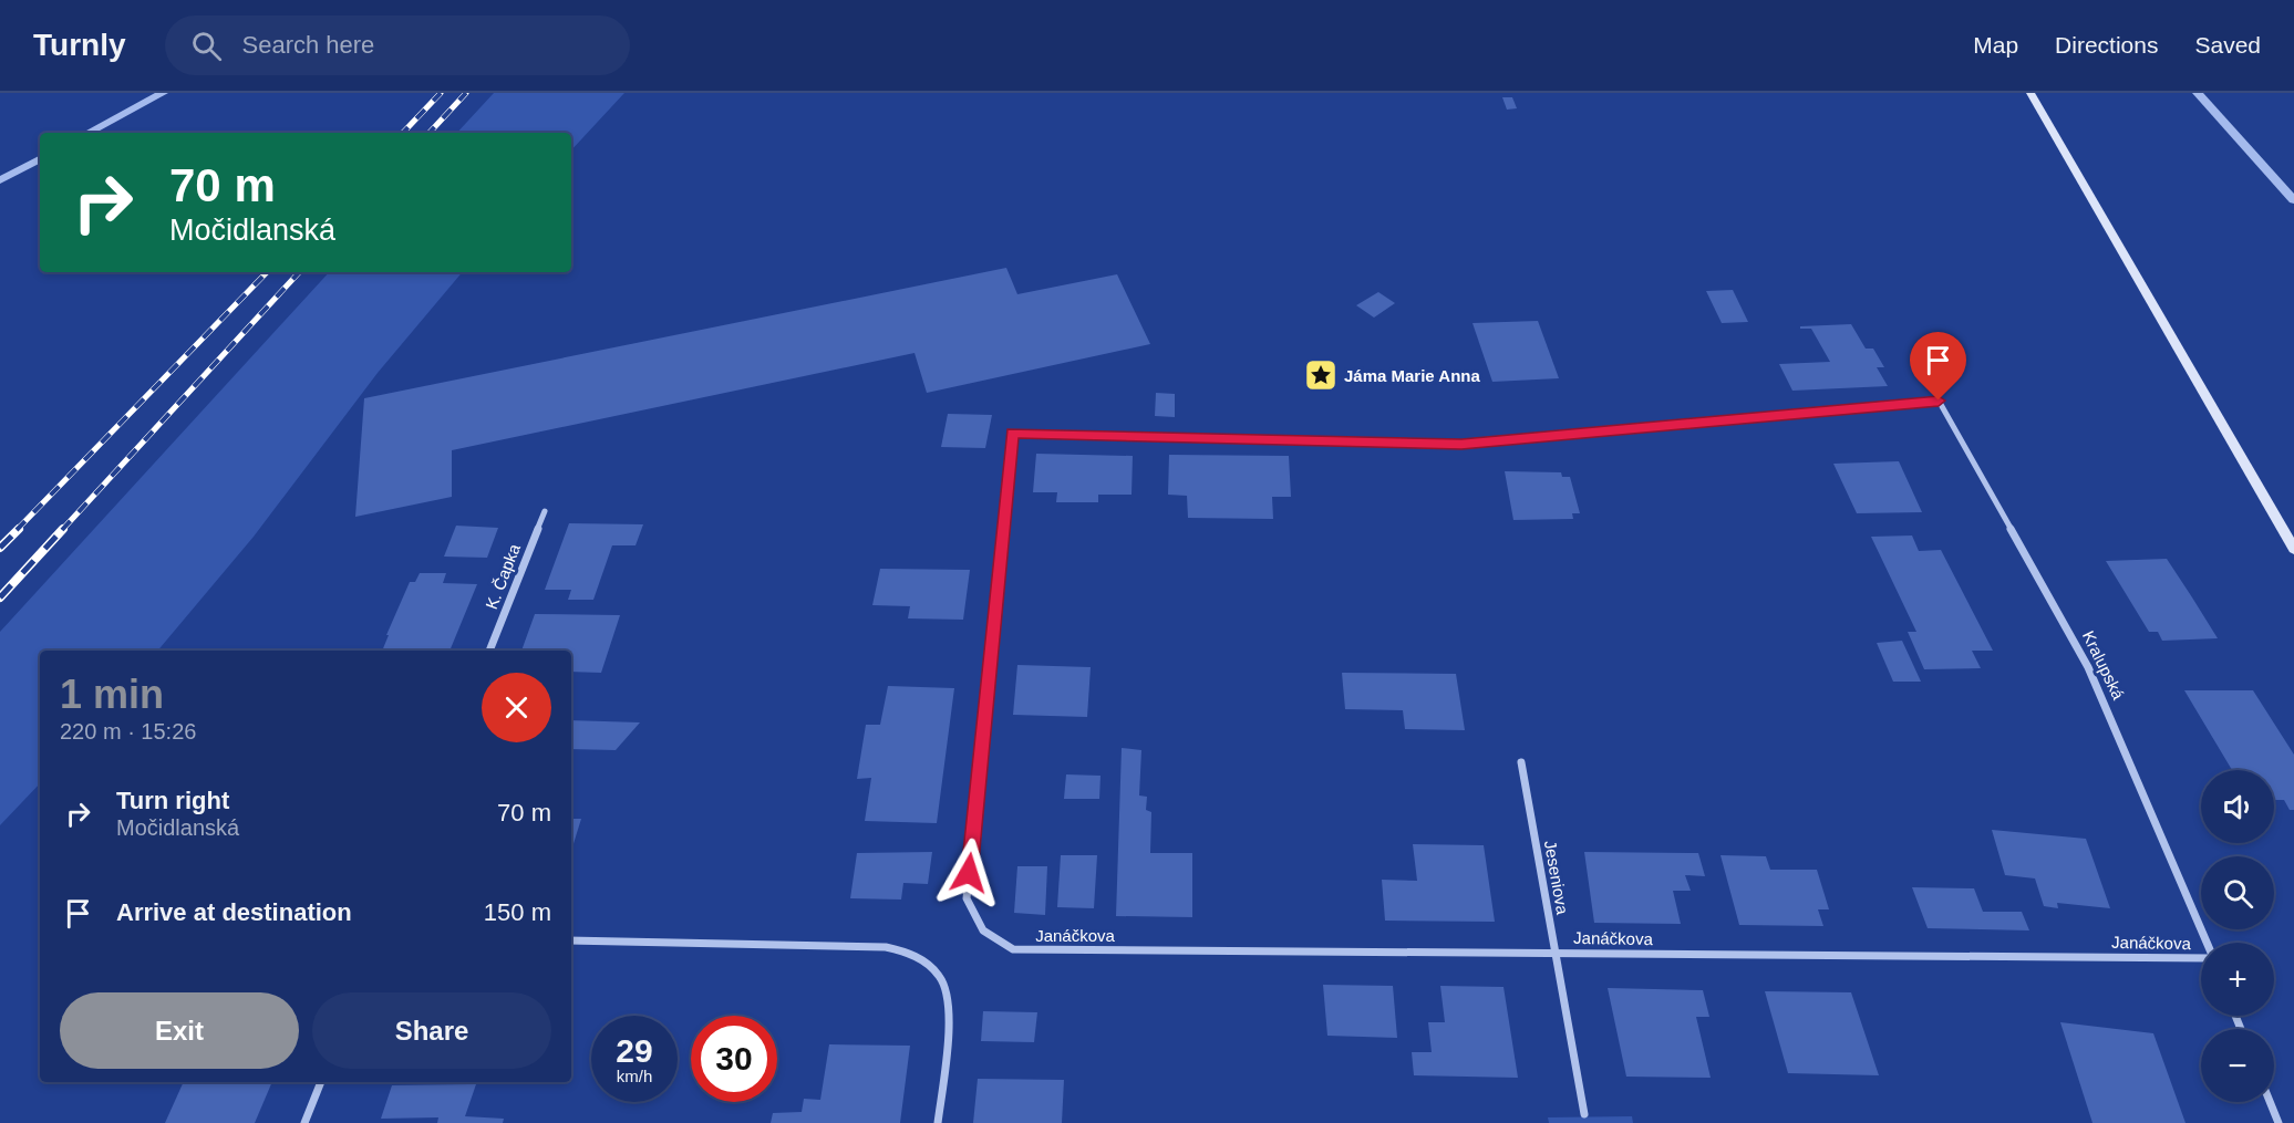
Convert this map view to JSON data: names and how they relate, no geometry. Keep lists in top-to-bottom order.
{
  "streets": {
    "street": [
      "K. Čapka",
      "Kralupská",
      "Jeseniova",
      "Janáčkova"
    ]
  },
  "crossings": [
    ["Kralupská", "Janáčkova"],
    ["Jeseniova", "Janáčkova"]
  ],
  "places": {
    "place": ["Jáma Marie Anna"]
  },
  "page": {
    "header": "Turnly",
    "search": "Search here",
    "nav": ["Map", "Directions", "Saved"],
    "turn": ["70 m", "Močidlanská"],
    "heading": ["1 min", "220 m · 15:26"],
    "list": [
      {
        "name": "Turn right",
        "note": "Močidlanská",
        "value": "70 m"
      },
      {
        "name": "Arrive at destination",
        "value": "150 m"
      }
    ],
    "map_buttons": ["+", "−"],
    "buttons": ["Exit", "Share"],
    "speed": "29 km/h",
    "limit": "30"
  }
}
